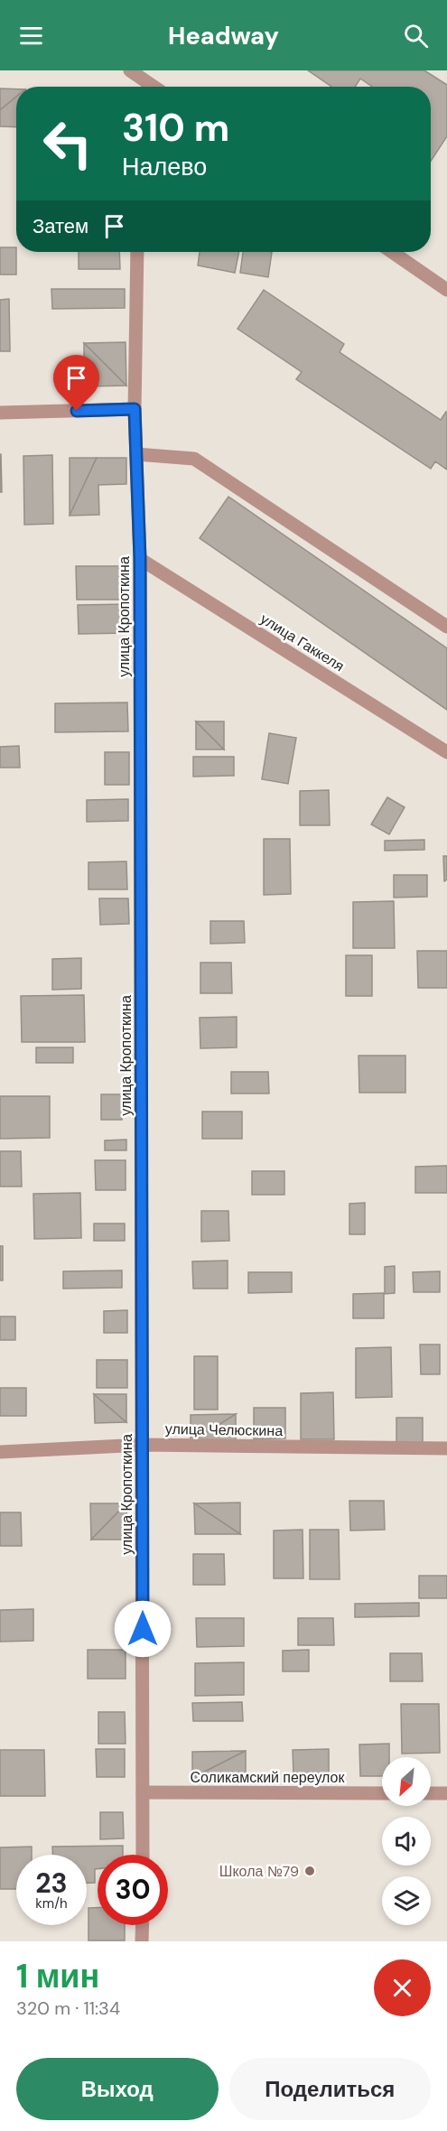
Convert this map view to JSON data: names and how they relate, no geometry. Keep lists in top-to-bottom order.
{
  "streets": {
    "street": [
      "улица Кропоткина",
      "улица Гаккеля",
      "улица Челюскина",
      "Соликамский переулок"
    ]
  },
  "crossings": [
    ["улица Кропоткина", "улица Гаккеля"],
    ["улица Кропоткина", "улица Челюскина"],
    ["улица Кропоткина", "Соликамский переулок"]
  ],
  "places": ["Школа №79"],
  "north": "bottom left",
  "page": {
    "header": "Headway",
    "turn": ["310 m", "Налево"],
    "then": "Затем",
    "speed": "23 km/h",
    "limit": "30",
    "heading": ["1 мин", "320 m · 11:34"],
    "buttons": ["Выход", "Поделиться"]
  }
}
